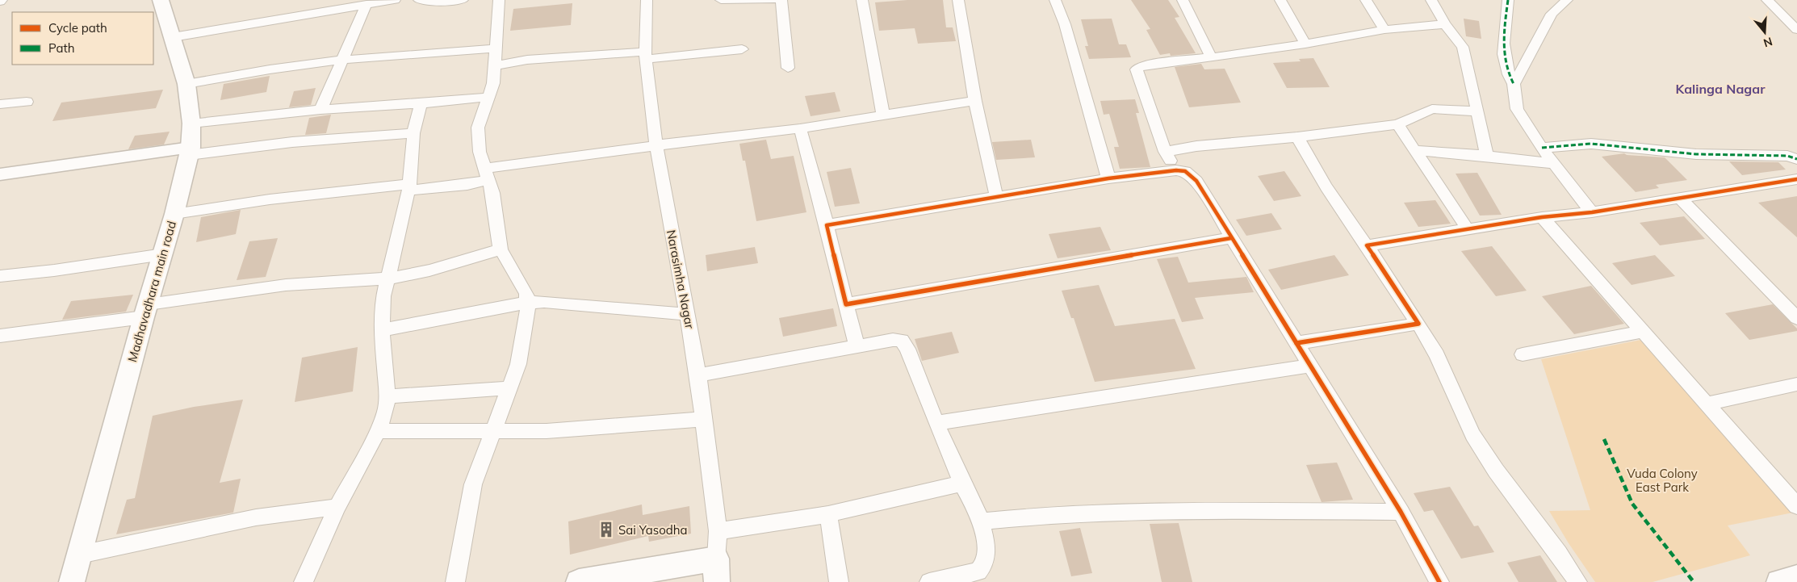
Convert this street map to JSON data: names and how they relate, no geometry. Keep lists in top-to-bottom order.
{
  "streets": {
    "main road": ["Madhavadhara main road"],
    "street": ["Narasimha Nagar"]
  },
  "districts": ["Kalinga Nagar"],
  "parks": ["Vuda Colony East Park"],
  "places": {
    "building": ["Sai Yasodha"]
  },
  "legend": ["Cycle path", "Path"],
  "north": "bottom"
}
